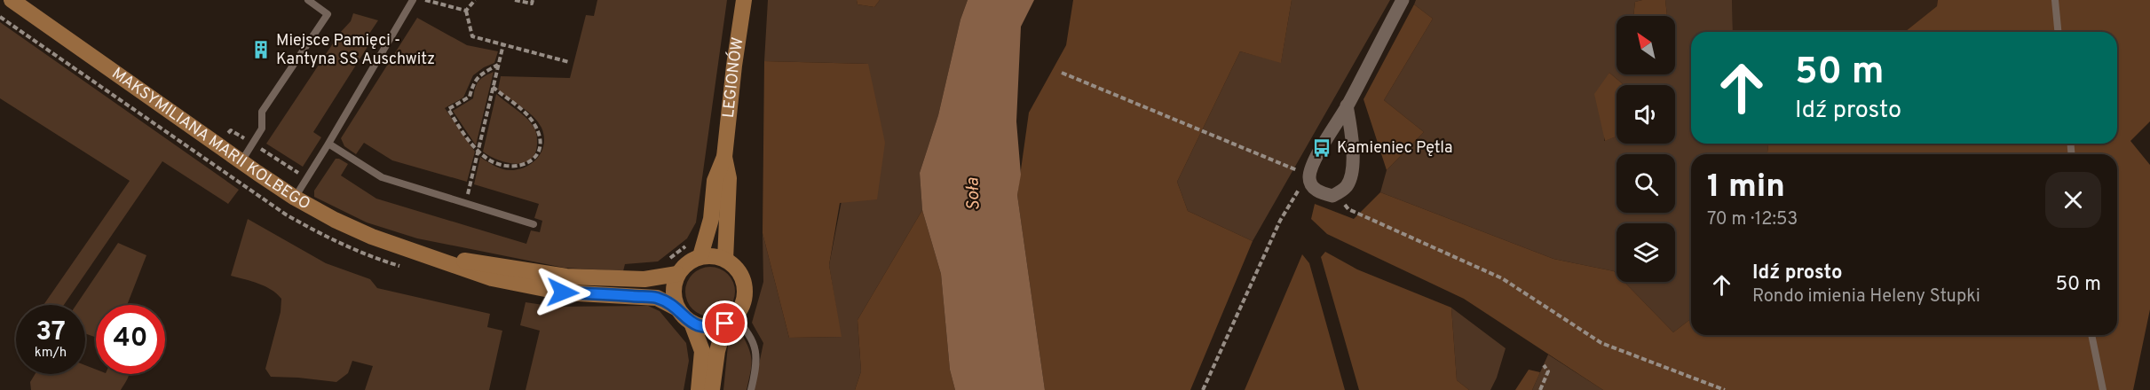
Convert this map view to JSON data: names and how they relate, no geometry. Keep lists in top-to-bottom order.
{
  "streets": {
    "street": ["LEGIONÓW", "MAKSYMILIANA MARII KOLBEGO"]
  },
  "crossings": [
    ["LEGIONÓW", "MAKSYMILIANA MARII KOLBEGO"]
  ],
  "water": ["Soła"],
  "places": {
    "building": ["Miejsce Pamięci - Kantyna SS Auschwitz"],
    "bus stop": ["Kamieniec Pętla"]
  },
  "north": "top left",
  "page": {
    "turn": ["50 m", "Idź prosto"],
    "heading": ["1 min", "70 m · 12:53"],
    "list": [
      {
        "name": "Idź prosto",
        "note": "Rondo imienia Heleny Stupki",
        "value": "50 m"
      }
    ],
    "speed": "37 km/h",
    "limit": "40"
  }
}
